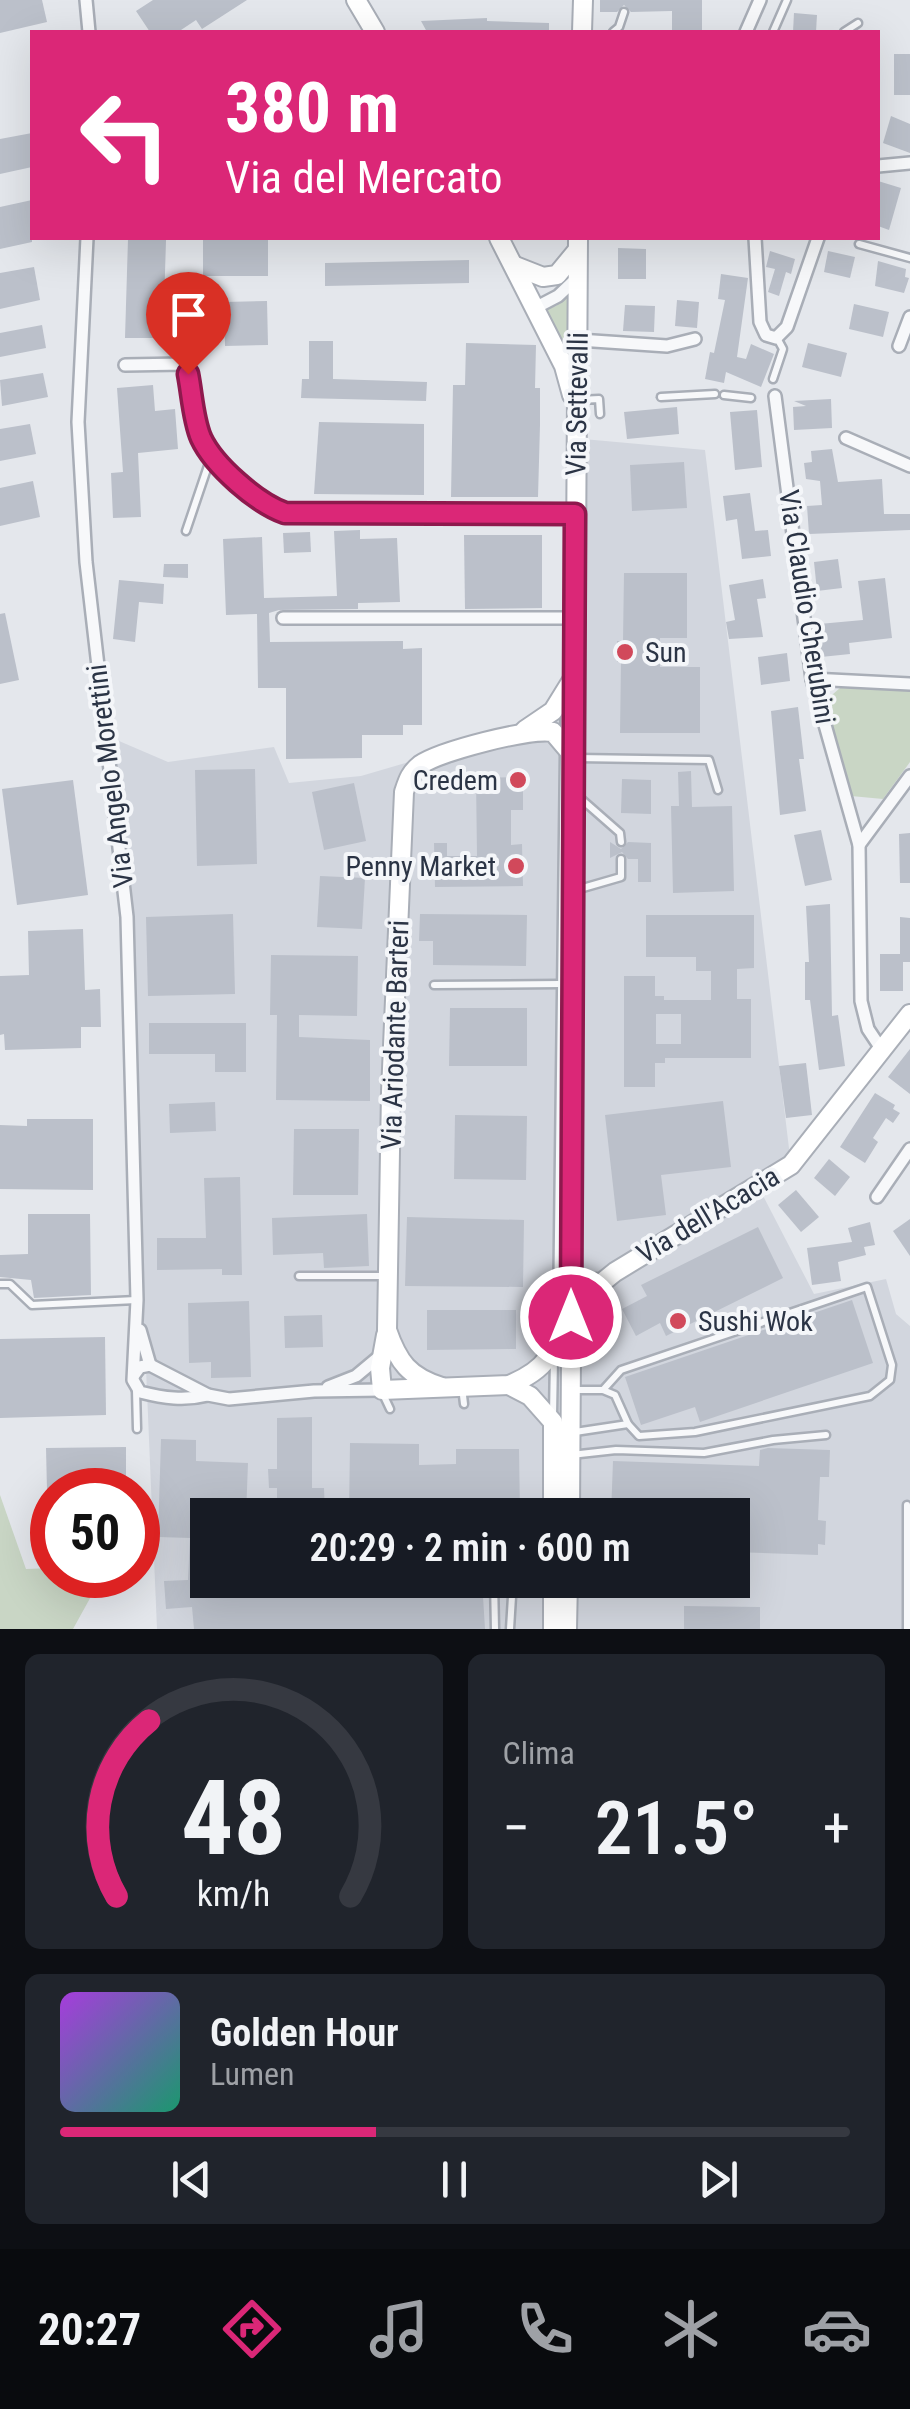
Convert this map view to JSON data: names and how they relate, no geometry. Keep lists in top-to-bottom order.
{
  "streets": {
    "main road": ["Via Settevalli", "Via Ariodante Barteri", "Via dell'Acacia"],
    "street": ["Via Claudio Cherubini", "Via Angelo Morettini"]
  },
  "crossings": [
    ["Via Settevalli", "Via dell'Acacia"],
    ["Via Claudio Cherubini", "Via dell'Acacia"]
  ],
  "places": [
    "Sun",
    "Credem",
    "Penny Market",
    "Sushi Wok"
  ],
  "page": {
    "turn": ["380 m", "Via del Mercato"],
    "limit": "50",
    "trip": "20:29 · 2 min · 600 m",
    "tile": "Clima",
    "heat": ["−", "21.5°", "+"],
    "song": ["Golden Hour", "Lumen"],
    "tabs": "20:27",
    "gauge": ["48", "km/h"]
  }
}
